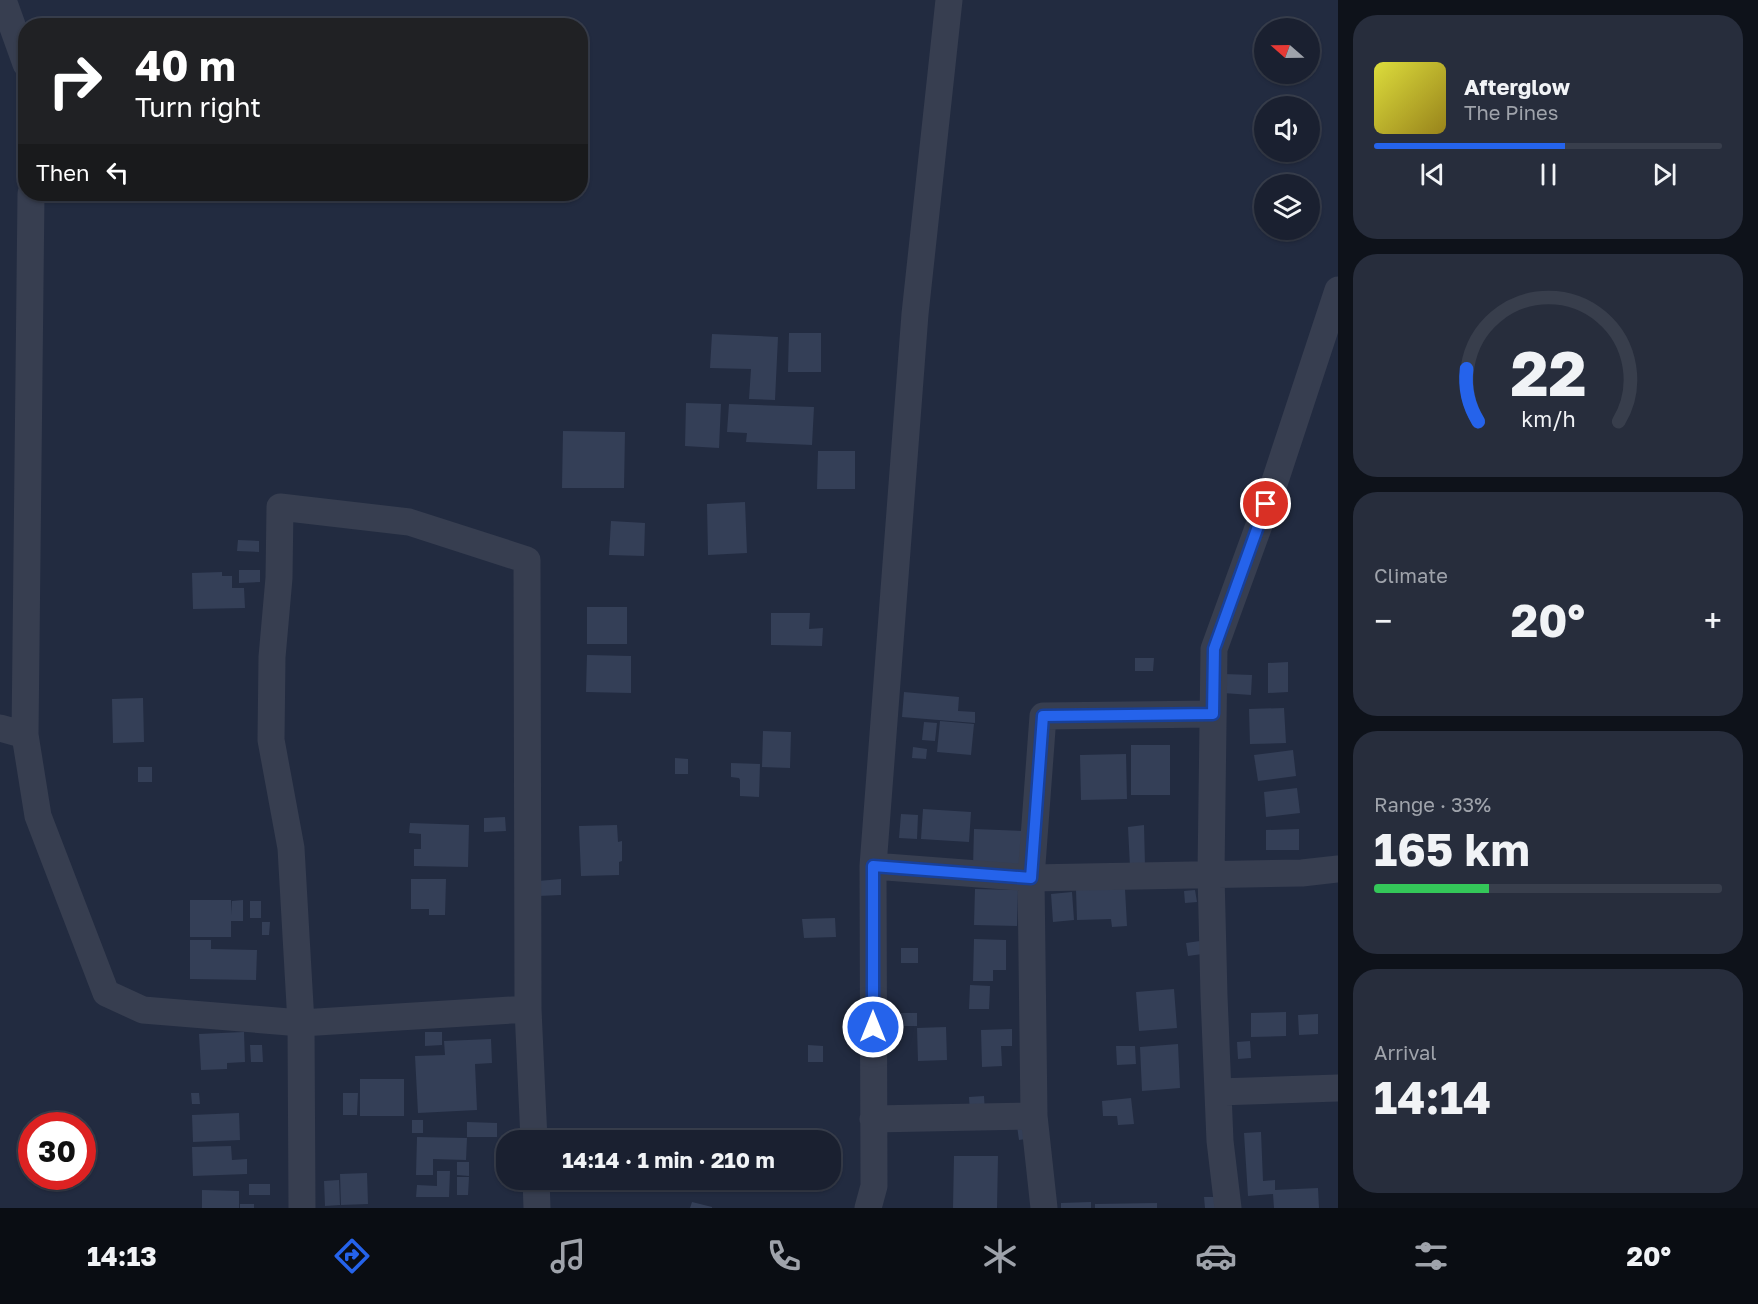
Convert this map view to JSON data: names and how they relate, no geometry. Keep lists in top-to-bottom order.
{
  "north": "left",
  "page": {
    "turn": ["40 m", "Turn right"],
    "song": ["Afterglow", "The Pines"],
    "then": "Then",
    "tile": [
      "Climate",
      ["Range · 33%", "165 km"],
      ["Arrival", "14:14"]
    ],
    "heat": ["−", "20°", "+"],
    "limit": "30",
    "trip": "14:14 · 1 min · 210 m",
    "tabs": ["14:13", "20°"],
    "gauge": ["22", "km/h"]
  }
}
